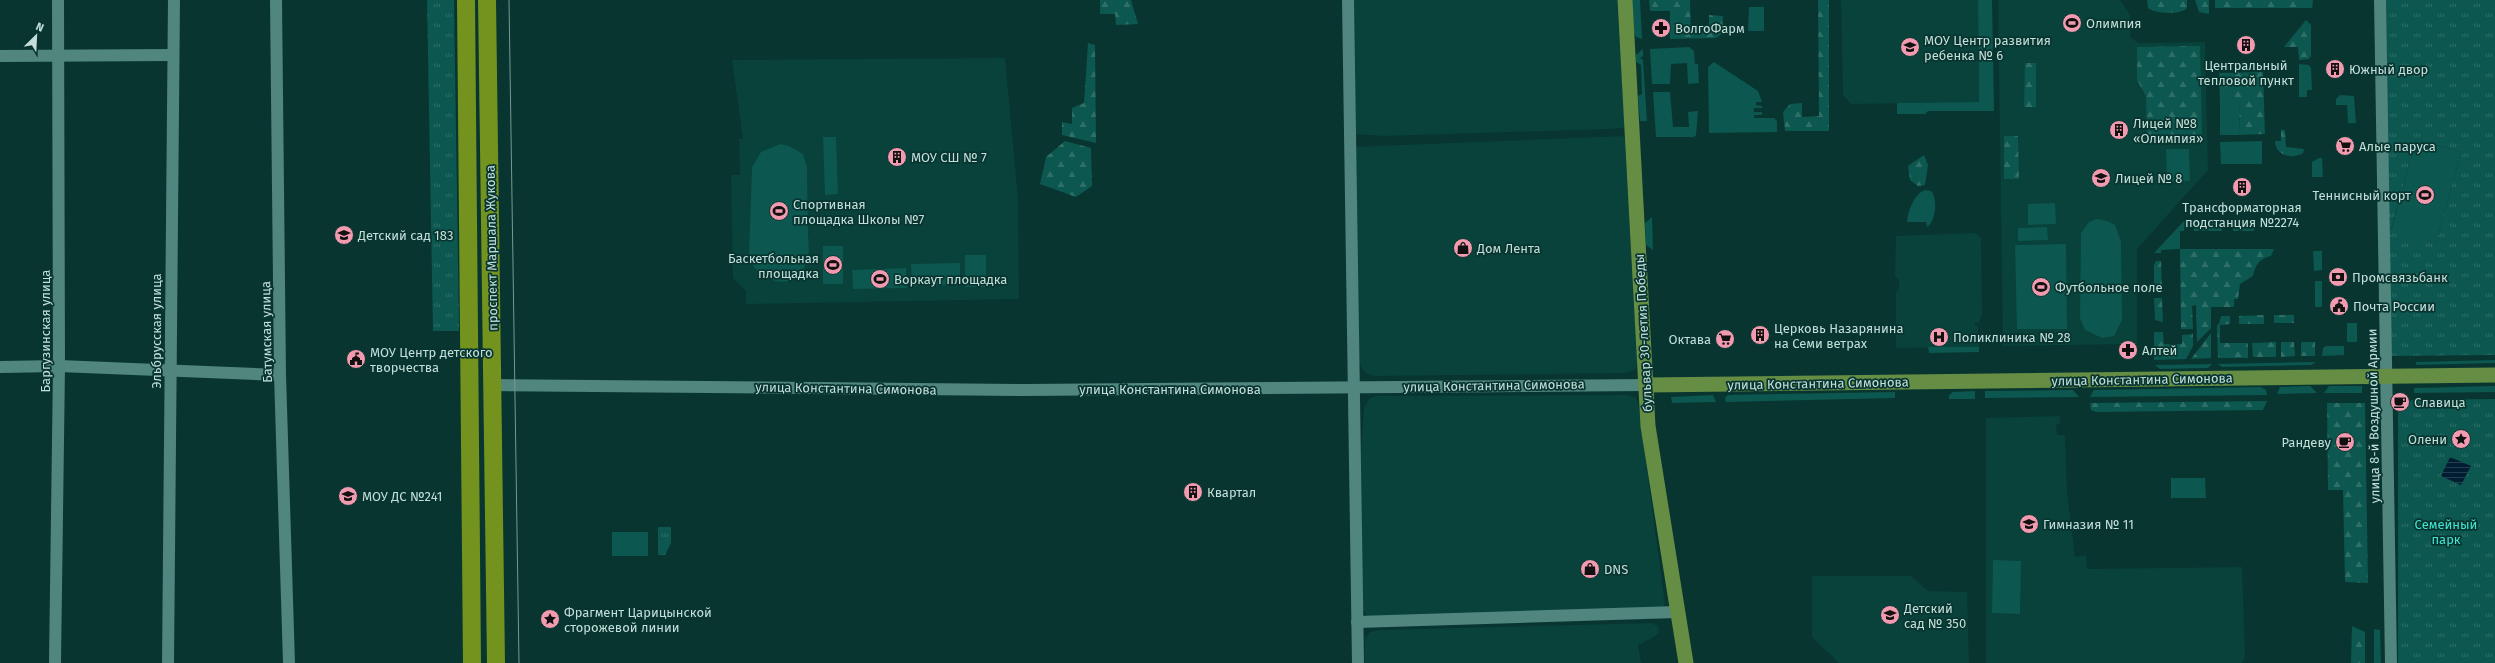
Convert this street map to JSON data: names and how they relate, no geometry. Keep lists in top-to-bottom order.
{
  "streets": {
    "highway": ["проспект Маршала Жукова"],
    "main road": ["бульвар 30-летия Победы", "улица Константина Симонова"],
    "street": [
      "Баргузинская улица",
      "Эльбрусская улица",
      "Батумская улица",
      "улица 8-й Воздушной Армии"
    ]
  },
  "crossings": [
    ["проспект Маршала Жукова", "улица Константина Симонова"],
    ["бульвар 30-летия Победы", "улица Константина Симонова"],
    ["улица Константина Симонова", "улица 8-й Воздушной Армии"]
  ],
  "parks": ["Семейный парк"],
  "places": {
    "sports": [
      "Олимпия",
      "Теннисный корт",
      "Спортивная площадка Школы №7",
      "Баскетбольная площадка",
      "Воркаут площадка",
      "Футбольное поле"
    ],
    "pharmacy": ["ВолгоФарм", "Алтей"],
    "building": [
      "Центральный тепловой пункт",
      "Южный двор",
      "Лицей №8 «Олимпия»",
      "МОУ СШ № 7",
      "Трансформаторная подстанция №2274",
      "Церковь Назарянина на Семи ветрах",
      "Квартал"
    ],
    "school or university": [
      "МОУ Центр развития ребенка № 6",
      "Лицей № 8",
      "Детский сад 183",
      "МОУ ДС №241",
      "Гимназия № 11",
      "Детский сад № 350"
    ],
    "supermarket": ["Алые паруса", "Октава"],
    "shop": ["Дом Лента", "DNS"],
    "bank": ["Промсвязьбанк"],
    "public building": ["Почта России", "МОУ Центр детского творчества"],
    "hospital": ["Поликлиника № 28"],
    "cafe": ["Славица", "Рандеву"],
    "place": ["Олени", "Фрагмент Царицынской сторожевой линии"]
  },
  "north": "top right"
}
